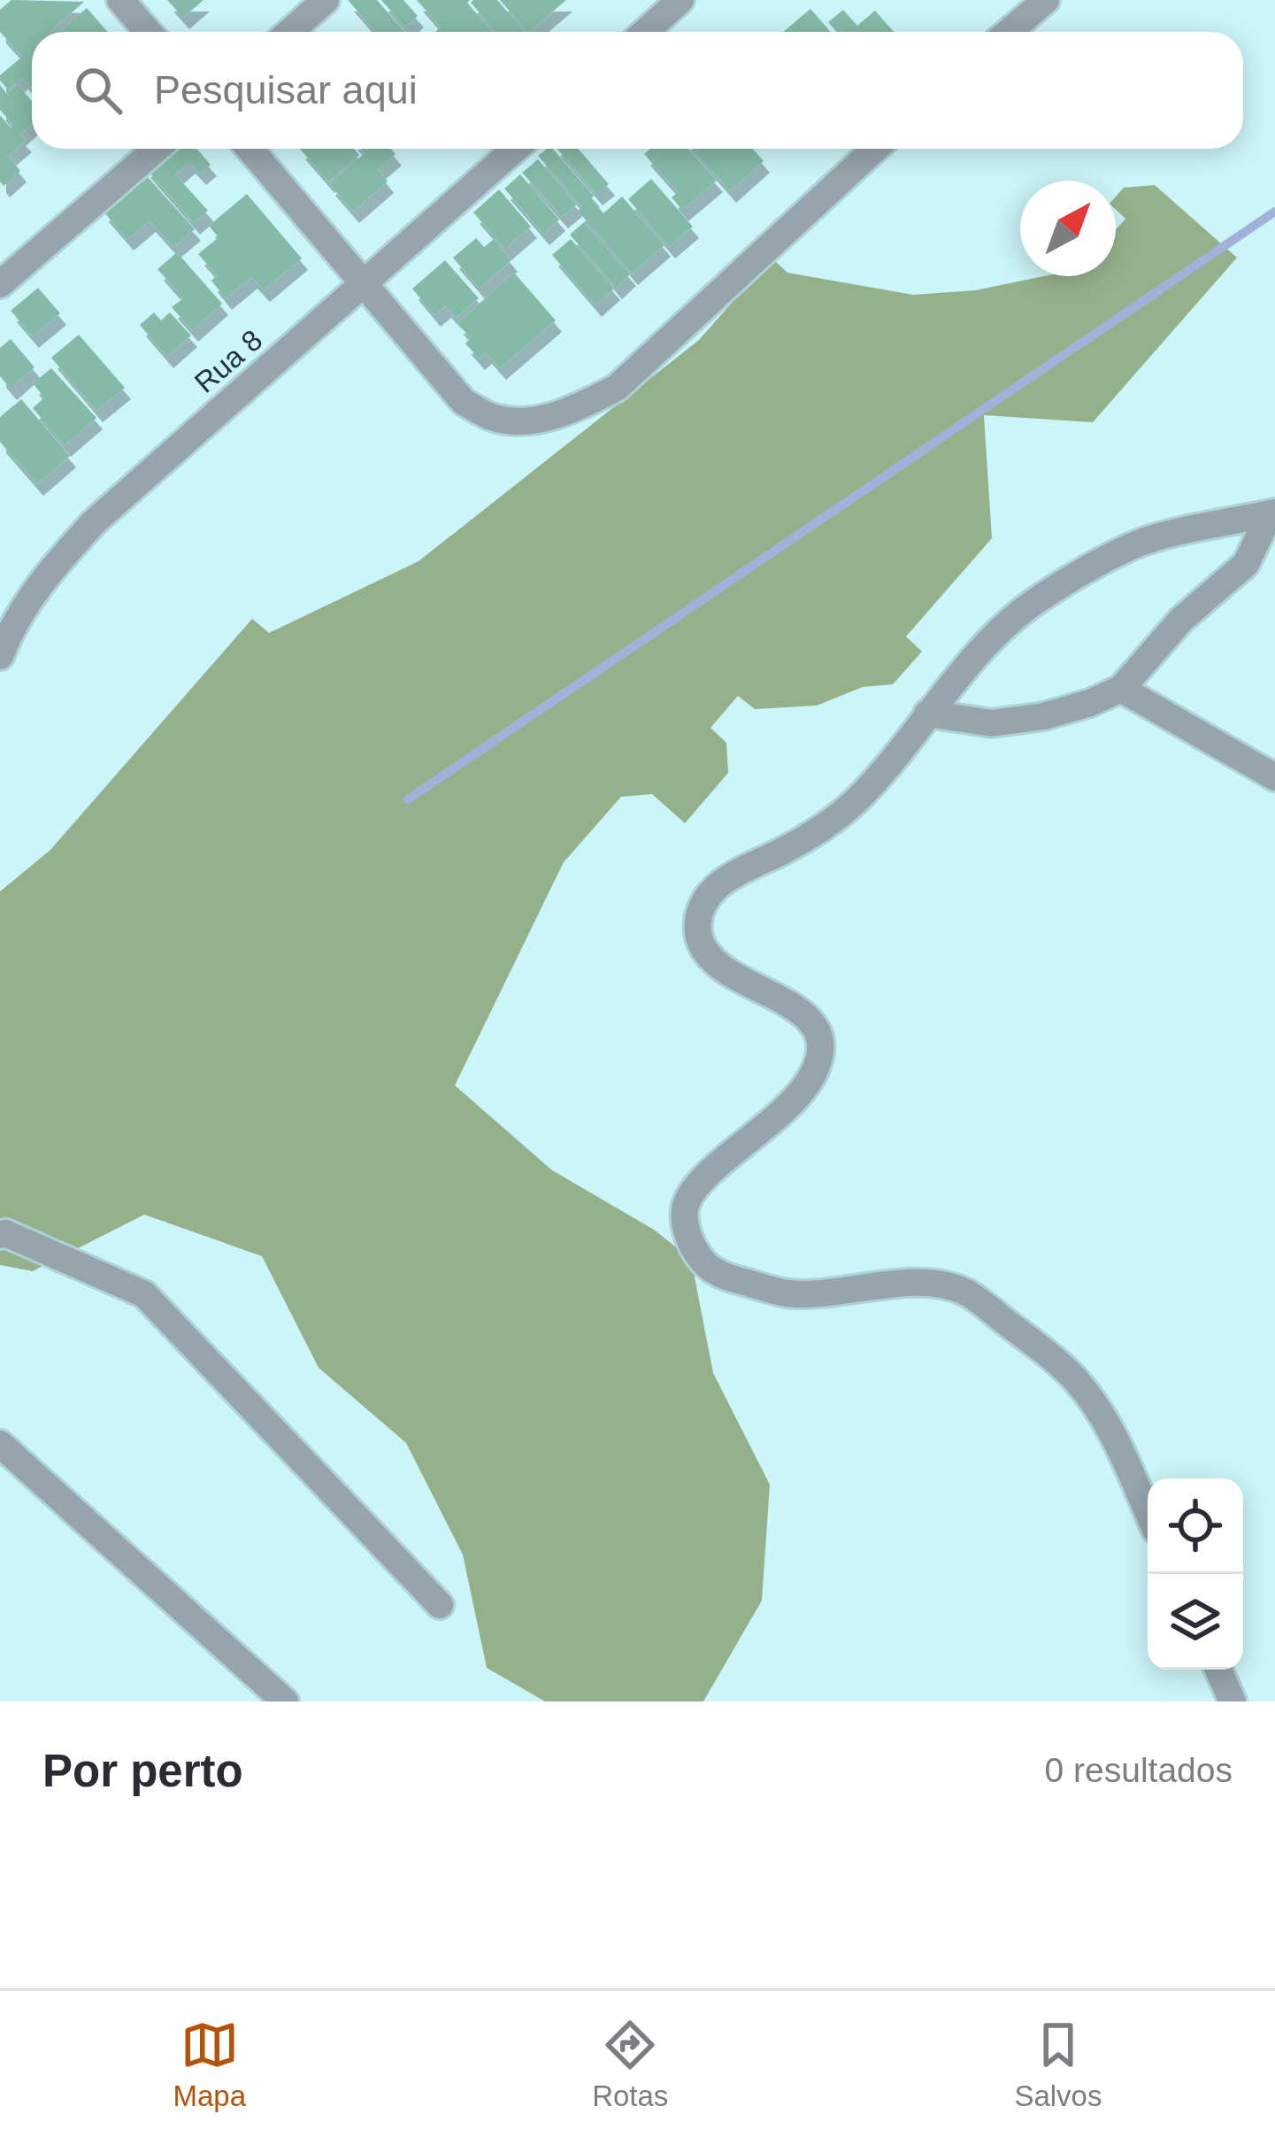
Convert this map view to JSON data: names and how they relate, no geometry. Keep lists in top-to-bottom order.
{
  "streets": {
    "street": ["Rua 8"]
  },
  "north": "top right",
  "page": {
    "search": "Pesquisar aqui",
    "heading": ["Por perto", "0 resultados"],
    "nav": ["Mapa", "Rotas", "Salvos"]
  }
}
